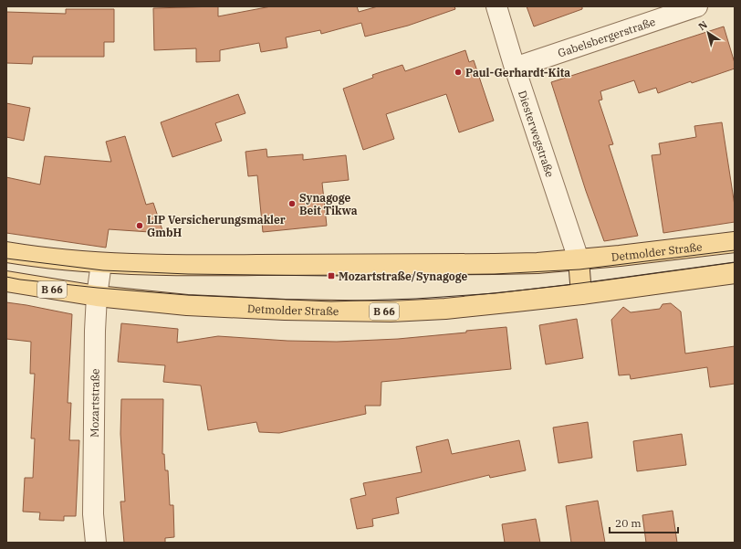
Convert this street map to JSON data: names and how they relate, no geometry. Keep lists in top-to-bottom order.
{
  "streets": {
    "main road": ["Detmolder Straße", "B 66"],
    "street": ["Gabelsbergerstraße", "Diesterwegstraße", "Mozartstraße"]
  },
  "crossings": [
    ["Gabelsbergerstraße", "Diesterwegstraße"],
    ["Diesterwegstraße", "Detmolder Straße"],
    ["Detmolder Straße", "Mozartstraße"]
  ],
  "places": {
    "other": ["Paul-Gerhardt-Kita", "Synagoge Beit Tikwa", "LIP Versicherungsmakler GmbH"],
    "transit": ["Mozartstraße/Synagoge"]
  },
  "scale_bar": "20 m",
  "north": "top left"
}
